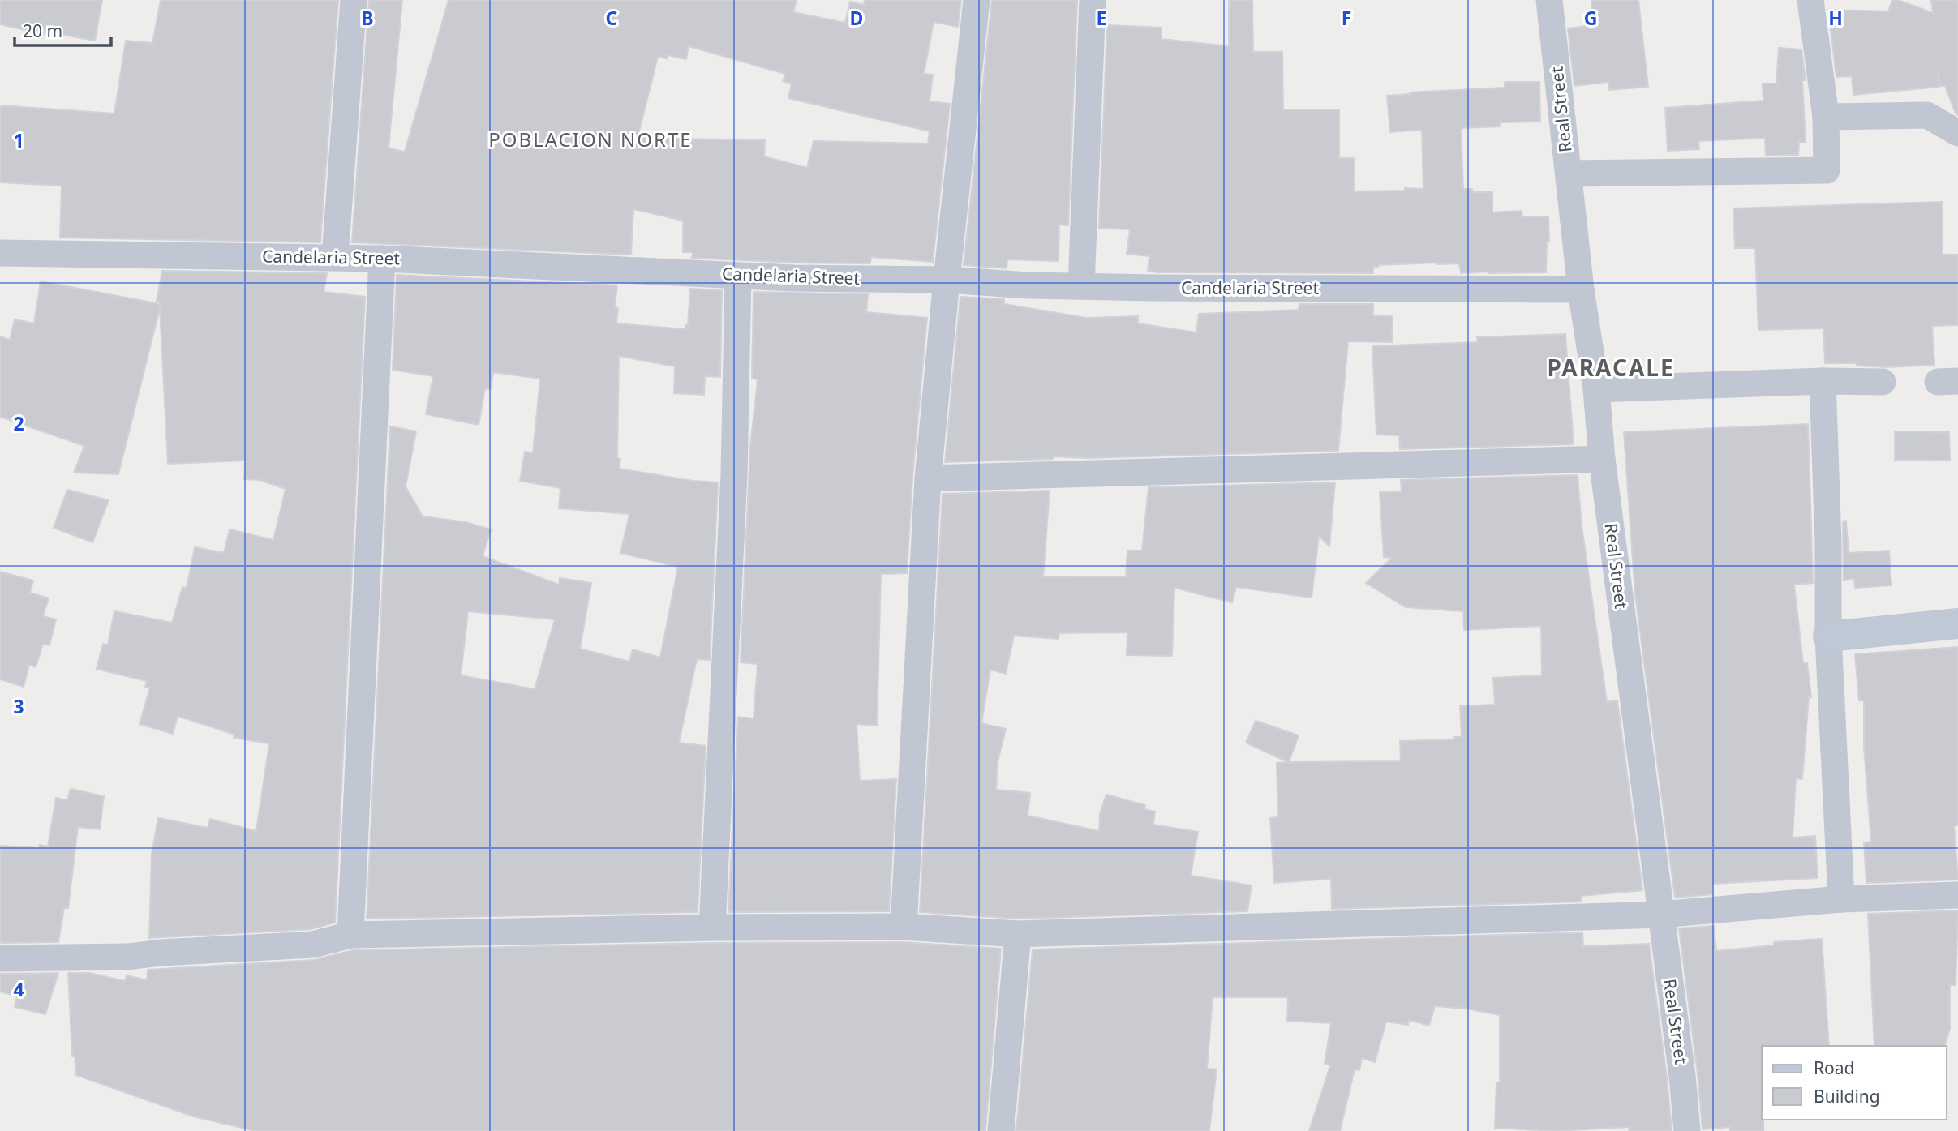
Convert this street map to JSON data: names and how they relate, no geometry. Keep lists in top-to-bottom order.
{
  "streets": {
    "street": ["Real Street", "Candelaria Street"]
  },
  "crossings": [
    ["Real Street", "Candelaria Street"]
  ],
  "districts": ["POBLACION NORTE", "PARACALE"],
  "legend": ["Road", "Building"],
  "scale_bar": "20 m",
  "grid": {
    "columns": [
      "B",
      "C",
      "D",
      "E",
      "F",
      "G",
      "H"
    ],
    "rows": [
      "1",
      "2",
      "3",
      "4"
    ]
  }
}
